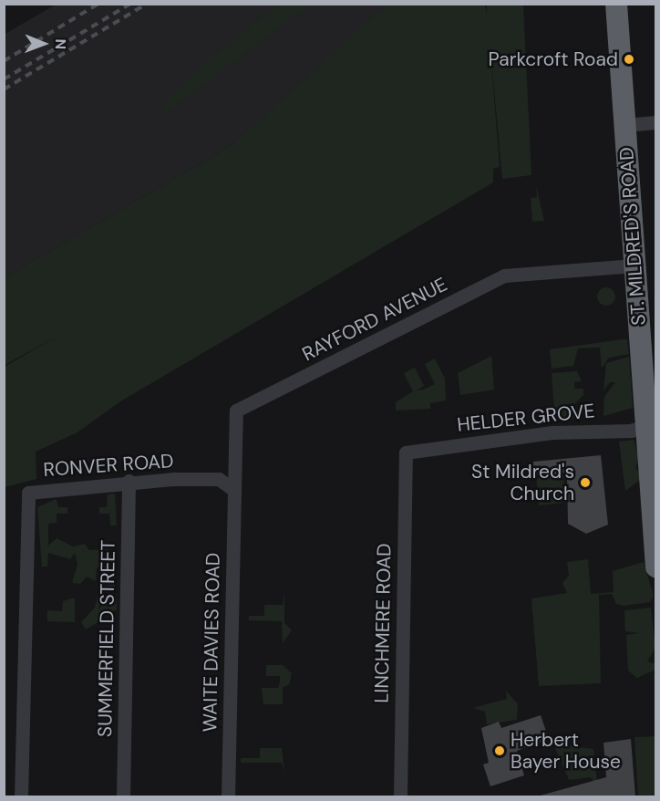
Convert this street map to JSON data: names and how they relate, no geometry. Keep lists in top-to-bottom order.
{
  "streets": {
    "highway": ["ST. MILDRED'S ROAD"],
    "street": [
      "RAYFORD AVENUE",
      "HELDER GROVE",
      "RONVER ROAD",
      "LINCHMERE ROAD",
      "SUMMERFIELD STREET",
      "WAITE DAVIES ROAD"
    ]
  },
  "crossings": [
    ["ST. MILDRED'S ROAD", "RAYFORD AVENUE"],
    ["ST. MILDRED'S ROAD", "HELDER GROVE"],
    ["RAYFORD AVENUE", "RONVER ROAD"],
    ["RAYFORD AVENUE", "WAITE DAVIES ROAD"],
    ["HELDER GROVE", "LINCHMERE ROAD"],
    ["RONVER ROAD", "SUMMERFIELD STREET"],
    ["RONVER ROAD", "WAITE DAVIES ROAD"]
  ],
  "places": ["Parkcroft Road", "St Mildred's Church", "Herbert Bayer House"],
  "north": "right"
}
